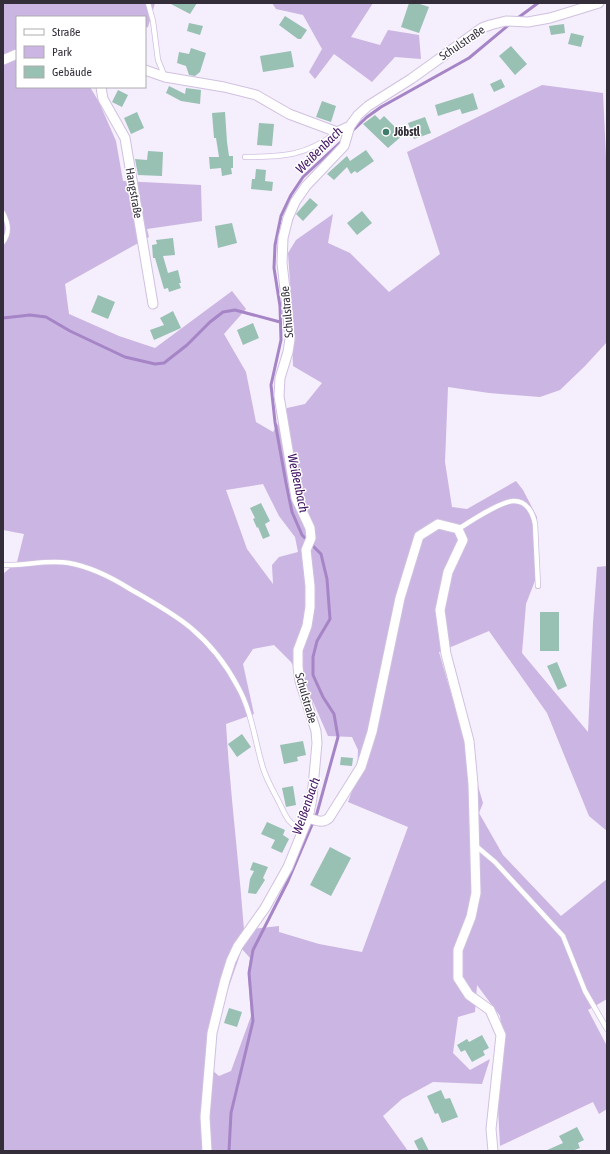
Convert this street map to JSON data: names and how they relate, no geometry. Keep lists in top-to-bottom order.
{
  "streets": {
    "street": ["Schulstraße", "Hangstraße"]
  },
  "water": ["Weißenbach"],
  "places": ["Jöbstl"],
  "legend": ["Straße", "Park", "Gebäude"]
}
